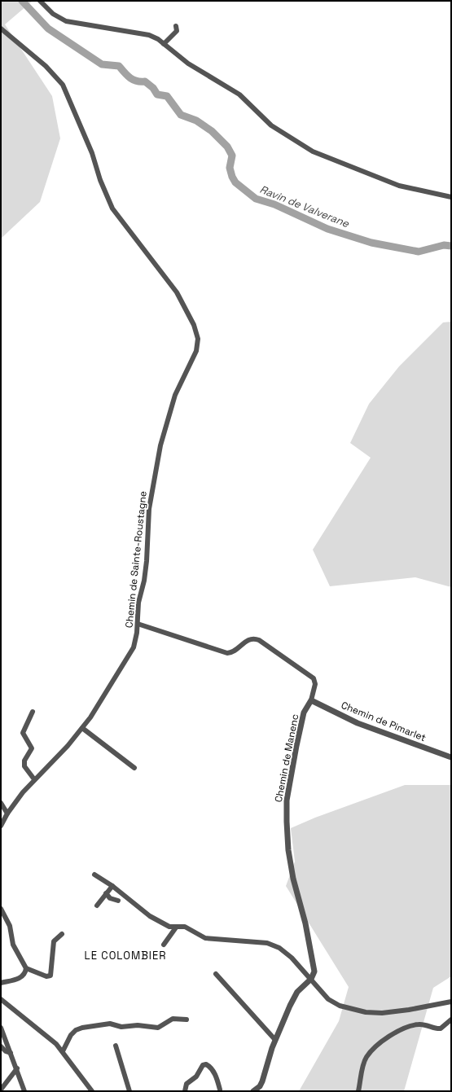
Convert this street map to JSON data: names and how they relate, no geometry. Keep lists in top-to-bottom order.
{
  "streets": {
    "street": ["Chemin de Sainte-Roustagne", "Chemin de Pimarlet", "Chemin de Manenc"]
  },
  "crossings": [
    ["Chemin de Sainte-Roustagne", "Chemin de Manenc"],
    ["Chemin de Pimarlet", "Chemin de Manenc"]
  ],
  "districts": ["LE COLOMBIER"],
  "water": ["Ravin de Valverane"]
}
